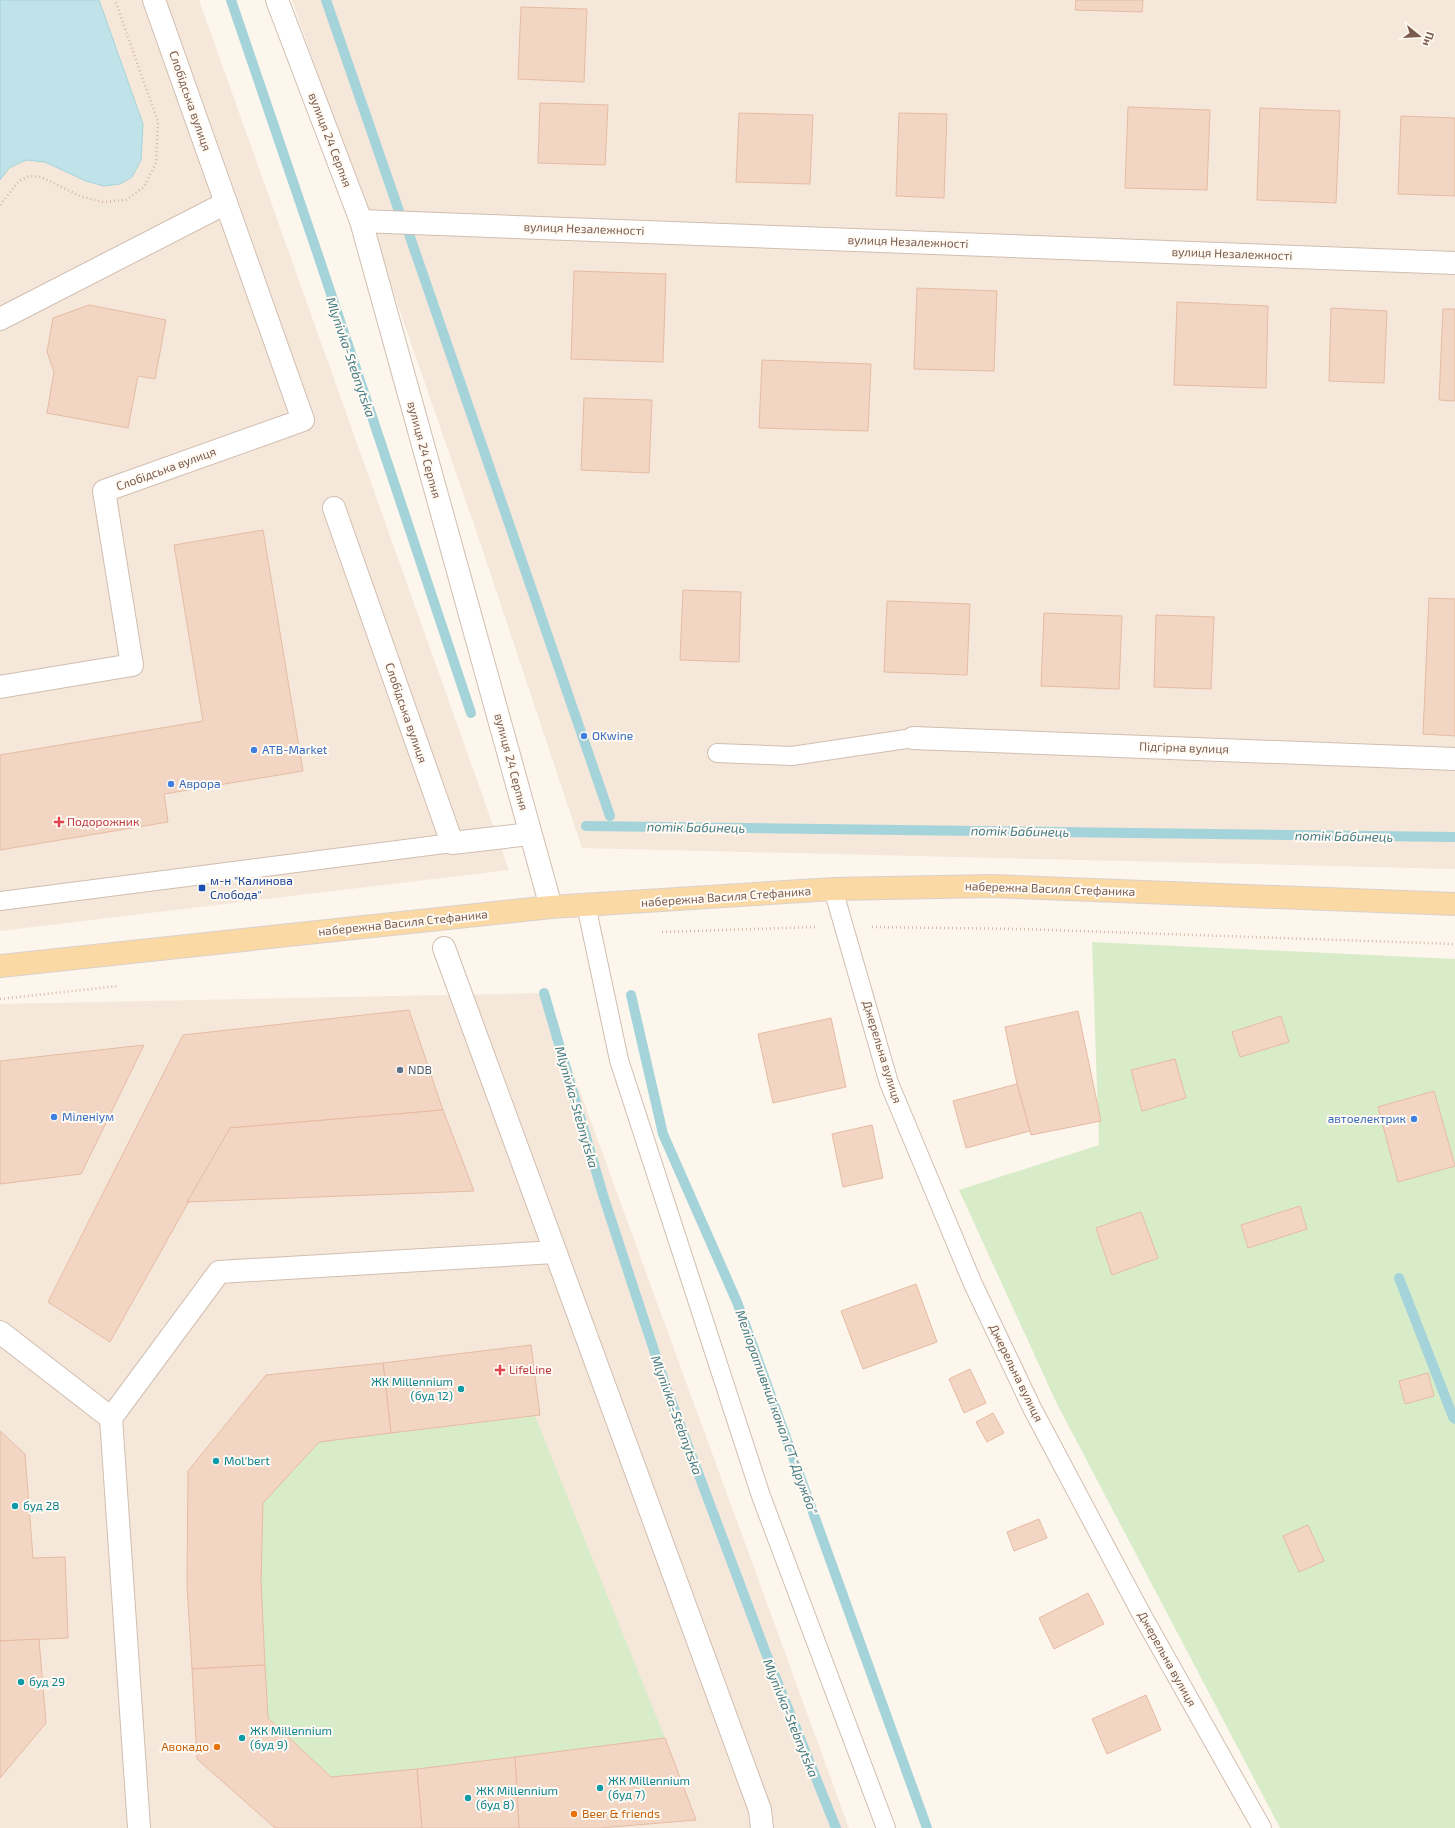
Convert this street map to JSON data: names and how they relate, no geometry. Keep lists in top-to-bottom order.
{
  "streets": {
    "main road": ["набережна Василя Стефаника"],
    "street": [
      "Слобідська вулиця",
      "вулиця 24 Серпня",
      "вулиця Незалежності",
      "Підгірна вулиця"
    ],
    "lane": ["Джерельна вулиця"]
  },
  "crossings": [
    ["вулиця 24 Серпня", "вулиця Незалежності"],
    ["вулиця 24 Серпня", "набережна Василя Стефаника"],
    ["набережна Василя Стефаника", "Джерельна вулиця"]
  ],
  "water": ["Mlynivka-Stebnytska", "потік Бабинець", "Меліоративний канал СТ \"Дружба\""],
  "places": {
    "other": [
      "OKwine",
      "ATB-Market",
      "Аврора",
      "NDB",
      "Міленіум",
      "автоелектрик",
      "ЖК Millennium (буд 12)",
      "Mol'bert",
      "буд 28",
      "буд 29",
      "ЖК Millennium (буд 9)",
      "Авокадо",
      "ЖК Millennium (буд 7)",
      "ЖК Millennium (буд 8)",
      "Beer & friends"
    ],
    "health": ["Подорожник", "LifeLine"],
    "transit": ["м-н \"Калинова Слобода\""]
  },
  "north": "right"
}
